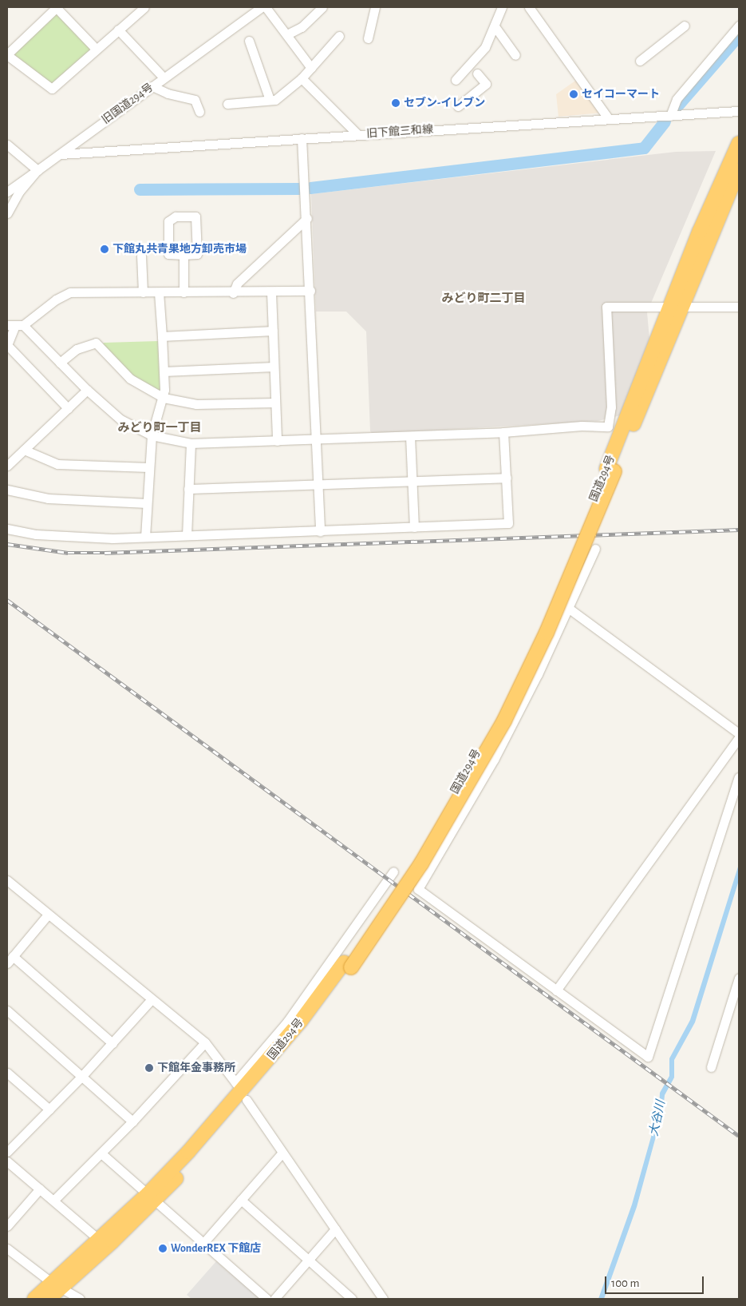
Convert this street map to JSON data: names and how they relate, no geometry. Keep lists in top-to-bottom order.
{
  "streets": {
    "highway": ["国道294号"],
    "street": ["旧国道294号", "旧下館三和線"]
  },
  "crossings": [
    ["旧国道294号", "旧下館三和線"]
  ],
  "districts": ["みどり町二丁目", "みどり町一丁目"],
  "water": ["大谷川"],
  "places": [
    "セイコーマート",
    "セブン-イレブン",
    "下館丸共青果地方卸売市場",
    "下館年金事務所",
    "WonderREX 下館店"
  ],
  "scale_bar": "100 m"
}
